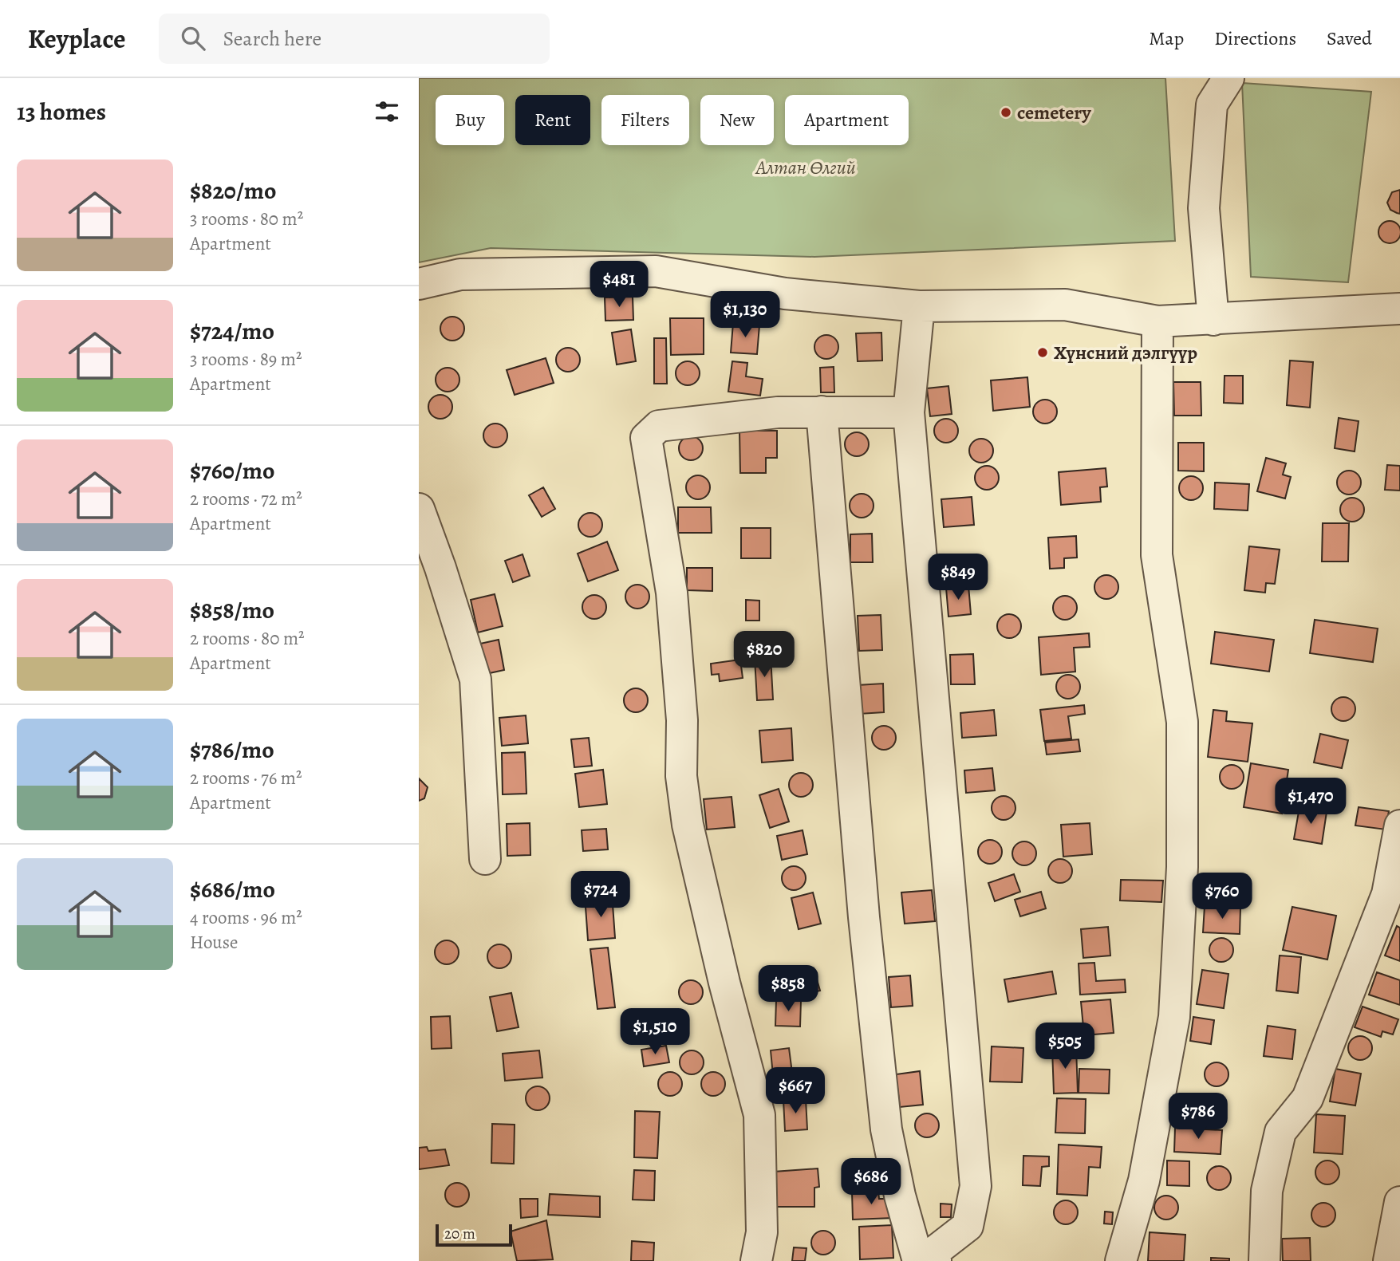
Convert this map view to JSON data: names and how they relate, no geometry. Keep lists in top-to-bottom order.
{
  "parks": ["Алтан Өлгий"],
  "places": ["cemetery", "Хүнсний дэлгүүр"],
  "scale_bar": "20 m",
  "page": {
    "header": "Keyplace",
    "search": "Search here",
    "nav": ["Map", "Directions", "Saved"],
    "heading": "13 homes",
    "chip": [
      "Buy",
      "Rent",
      "Filters",
      "New",
      "Apartment"
    ],
    "list": [
      {
        "name": "$820/mo",
        "note": "3 rooms · 80 m² · Apartment"
      },
      {
        "name": "$724/mo",
        "note": "3 rooms · 89 m² · Apartment"
      },
      {
        "name": "$760/mo",
        "note": "2 rooms · 72 m² · Apartment"
      },
      {
        "name": "$858/mo",
        "note": "2 rooms · 80 m² · Apartment"
      },
      {
        "name": "$786/mo",
        "note": "2 rooms · 76 m² · Apartment"
      },
      {
        "name": "$686/mo",
        "note": "4 rooms · 96 m² · House"
      }
    ],
    "price": [
      "$481",
      "$1,130",
      "$849",
      "$820",
      "$1,470",
      "$724",
      "$760",
      "$858",
      "$1,510",
      "$505",
      "$667",
      "$786",
      "$686"
    ],
    "scale": "20 m"
  }
}
